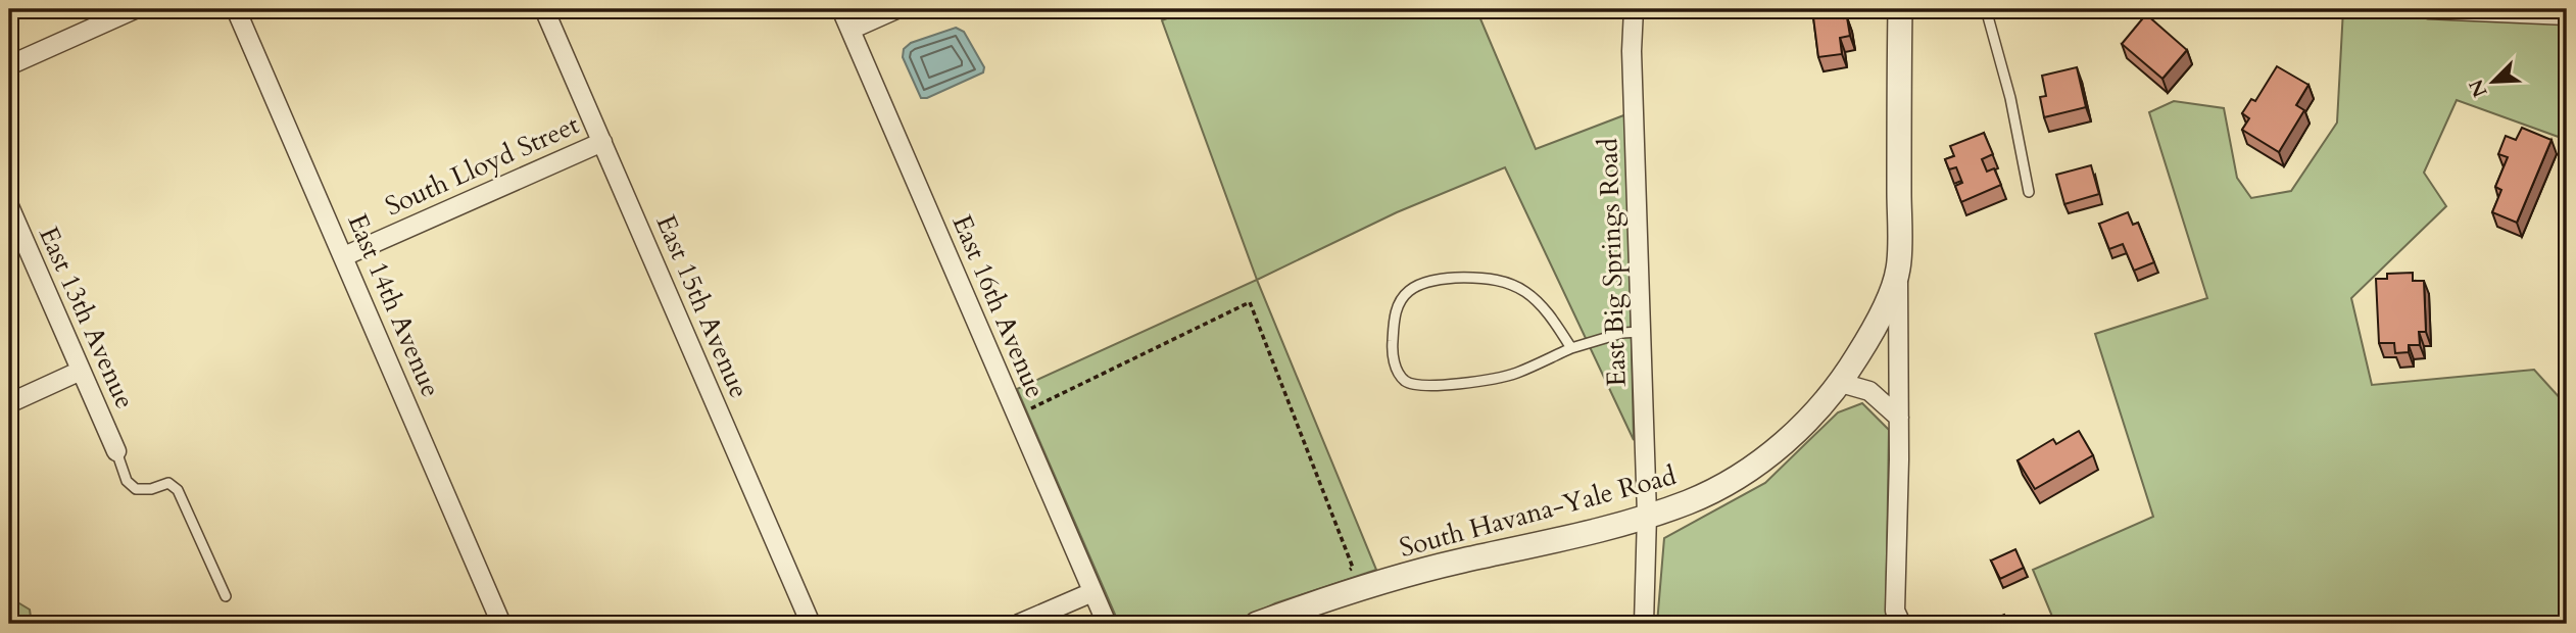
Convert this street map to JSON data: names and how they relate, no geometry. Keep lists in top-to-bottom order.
{
  "streets": {
    "street": [
      "South Lloyd Street",
      "East Big Springs Road",
      "East 14th Avenue",
      "East 15th Avenue",
      "East 16th Avenue",
      "East 13th Avenue",
      "South Havana-Yale Road"
    ]
  },
  "crossings": [
    ["South Lloyd Street", "East 14th Avenue"],
    ["South Lloyd Street", "East 15th Avenue"],
    ["East Big Springs Road", "South Havana-Yale Road"]
  ],
  "north": "bottom left"
}
